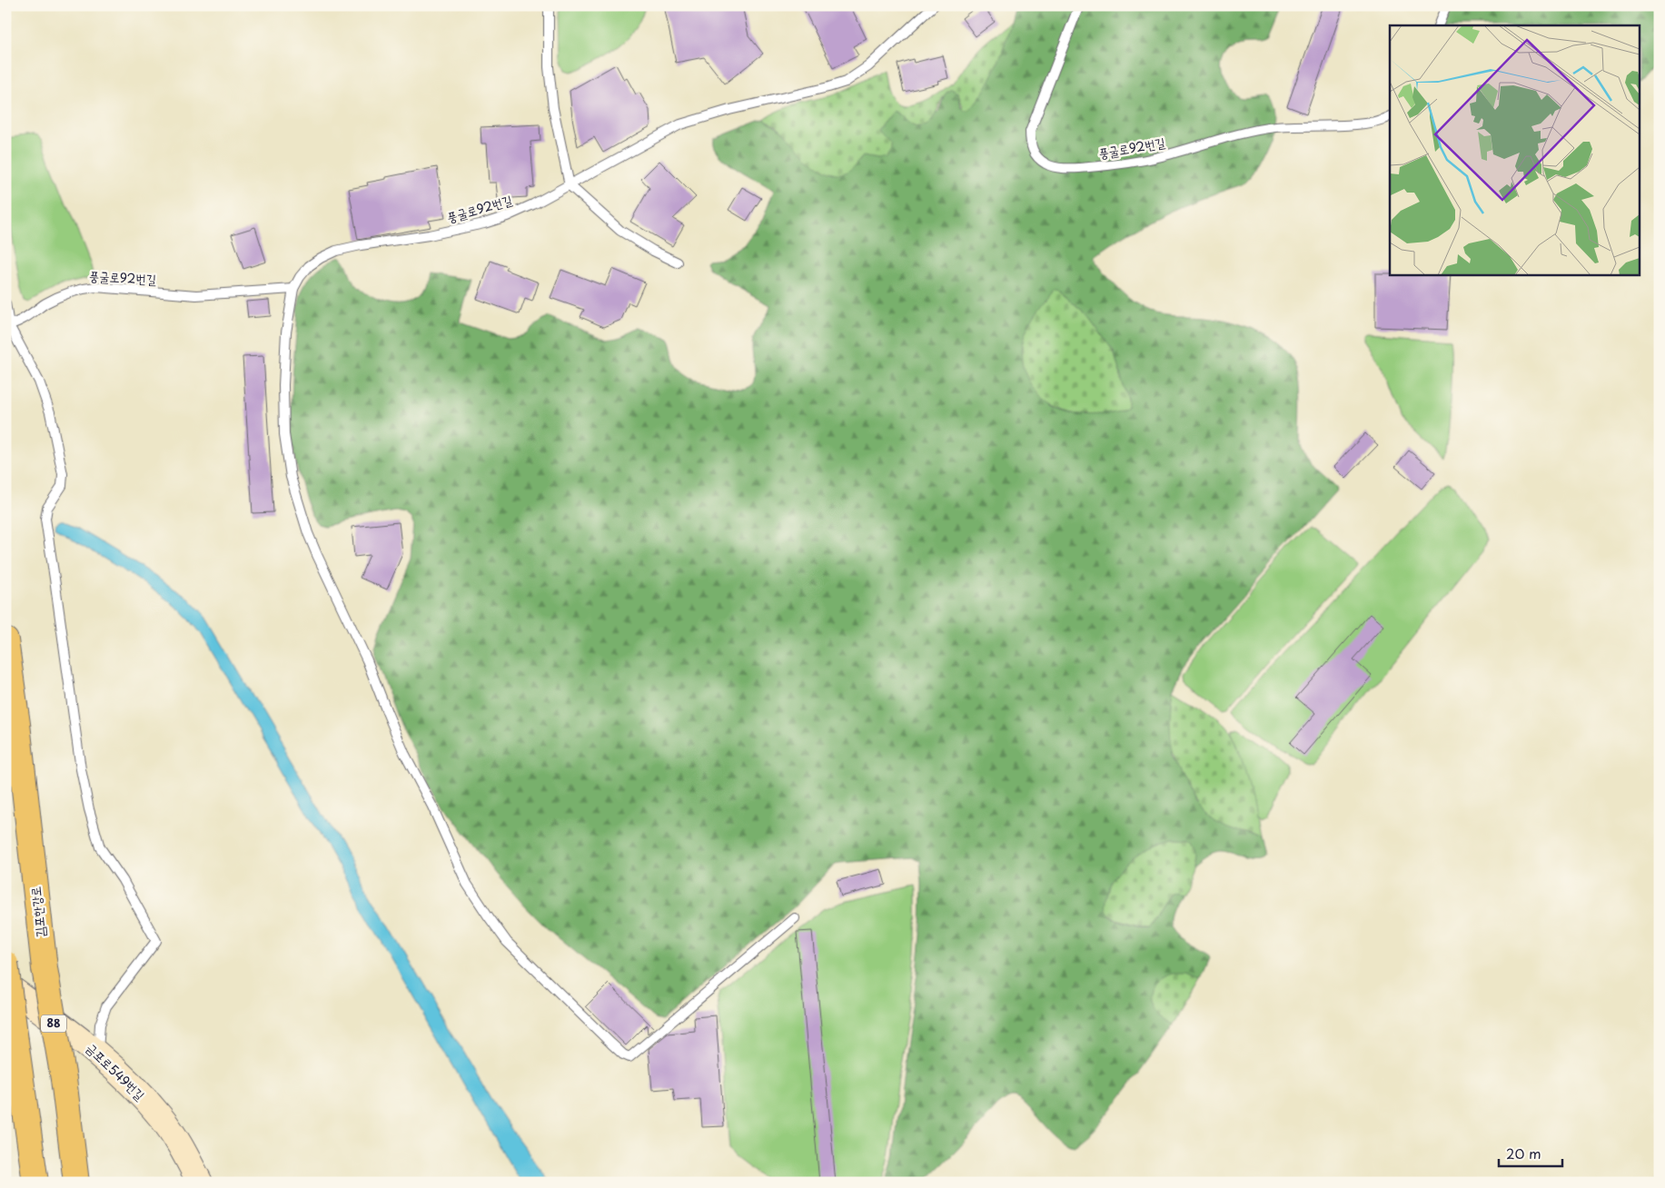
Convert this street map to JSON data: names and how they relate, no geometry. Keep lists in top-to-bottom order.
{
  "streets": {
    "highway": ["김포한강로", "88"],
    "main road": ["금포로549번길"],
    "lane": ["풍굴로92번길"]
  },
  "scale_bar": "20 m"
}
